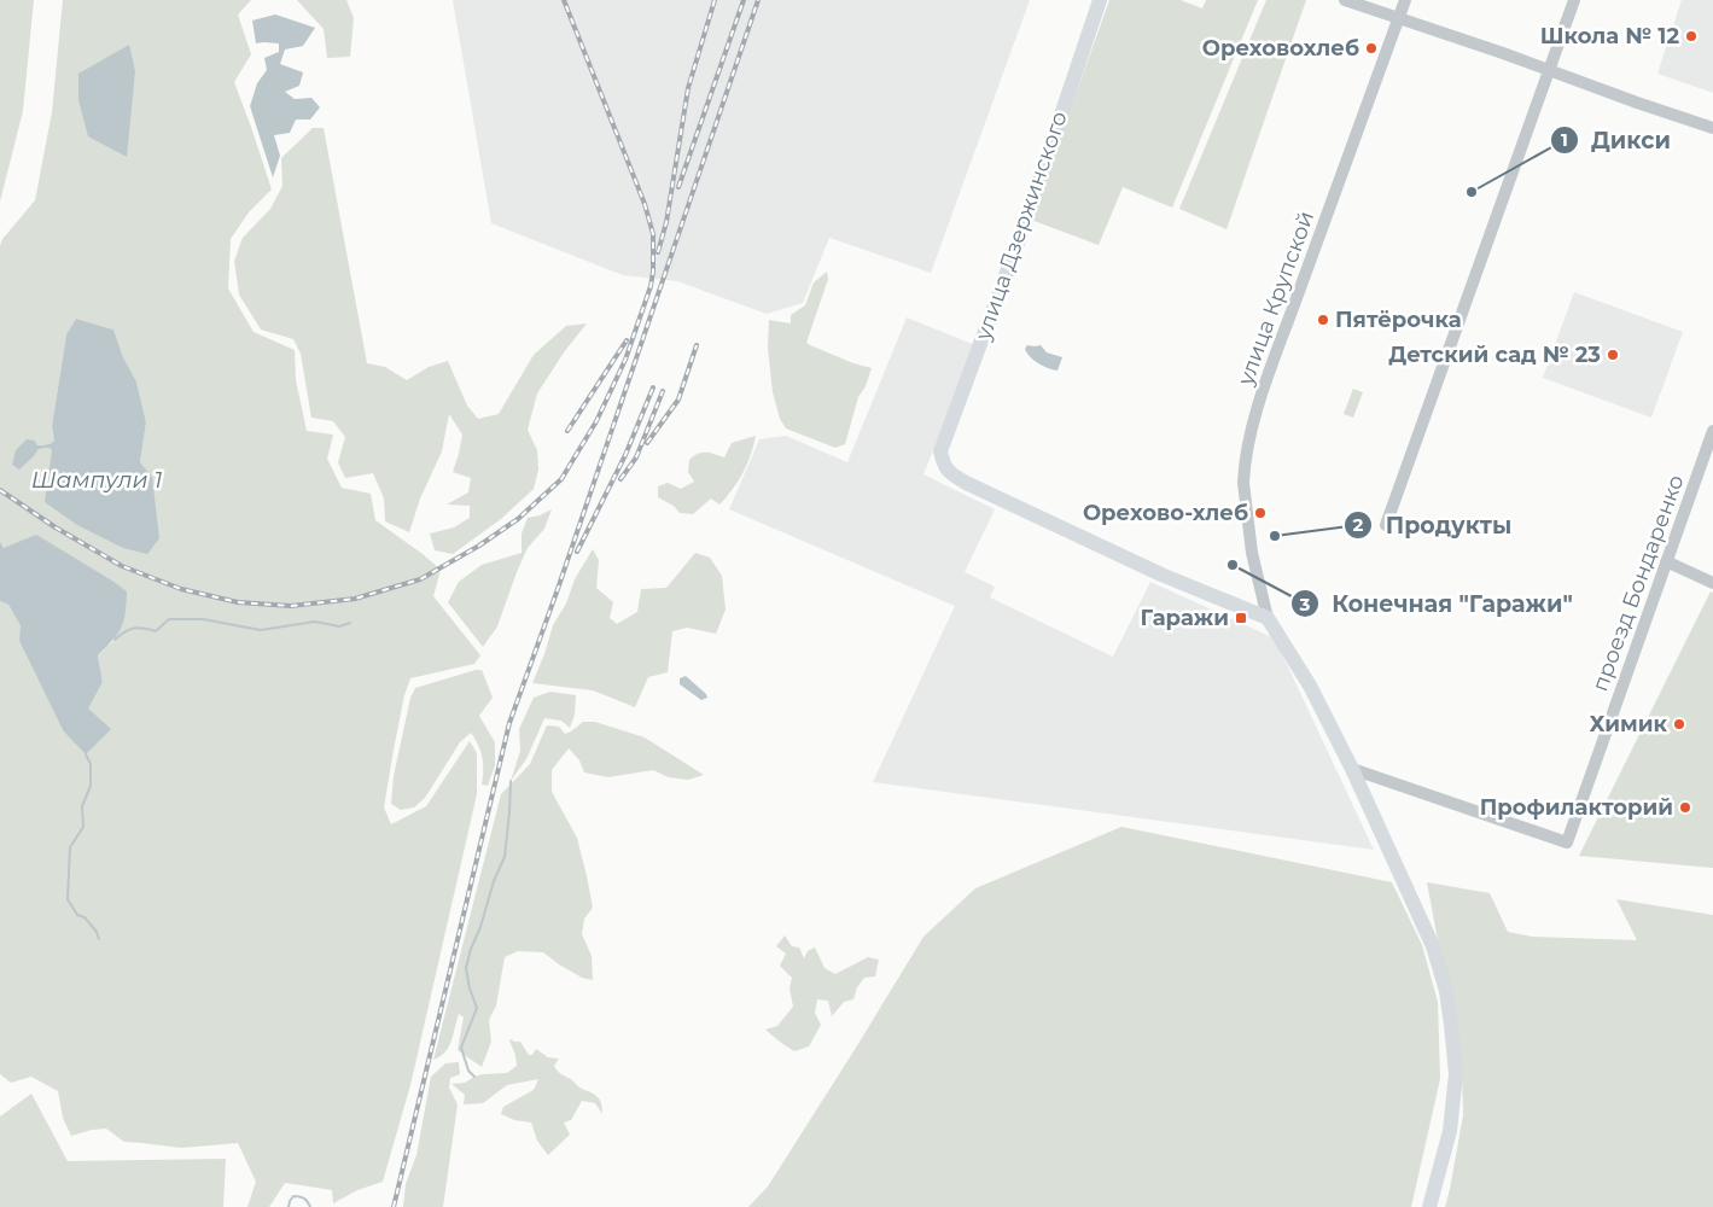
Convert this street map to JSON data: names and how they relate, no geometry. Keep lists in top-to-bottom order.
{
  "streets": {
    "main road": ["улица Дзержинского"],
    "street": ["улица Крупской", "проезд Бондаренко"]
  },
  "crossings": [
    ["улица Дзержинского", "улица Крупской"]
  ],
  "water": ["Шампули 1"],
  "places": {
    "other": [
      "Школа № 12",
      "Ореховохлеб",
      "Дикси",
      "Пятёрочка",
      "Детский сад № 23",
      "Орехово-хлеб",
      "Продукты",
      "Конечная \"Гаражи\"",
      "Химик",
      "Профилакторий"
    ],
    "transit": ["Гаражи"]
  }
}
